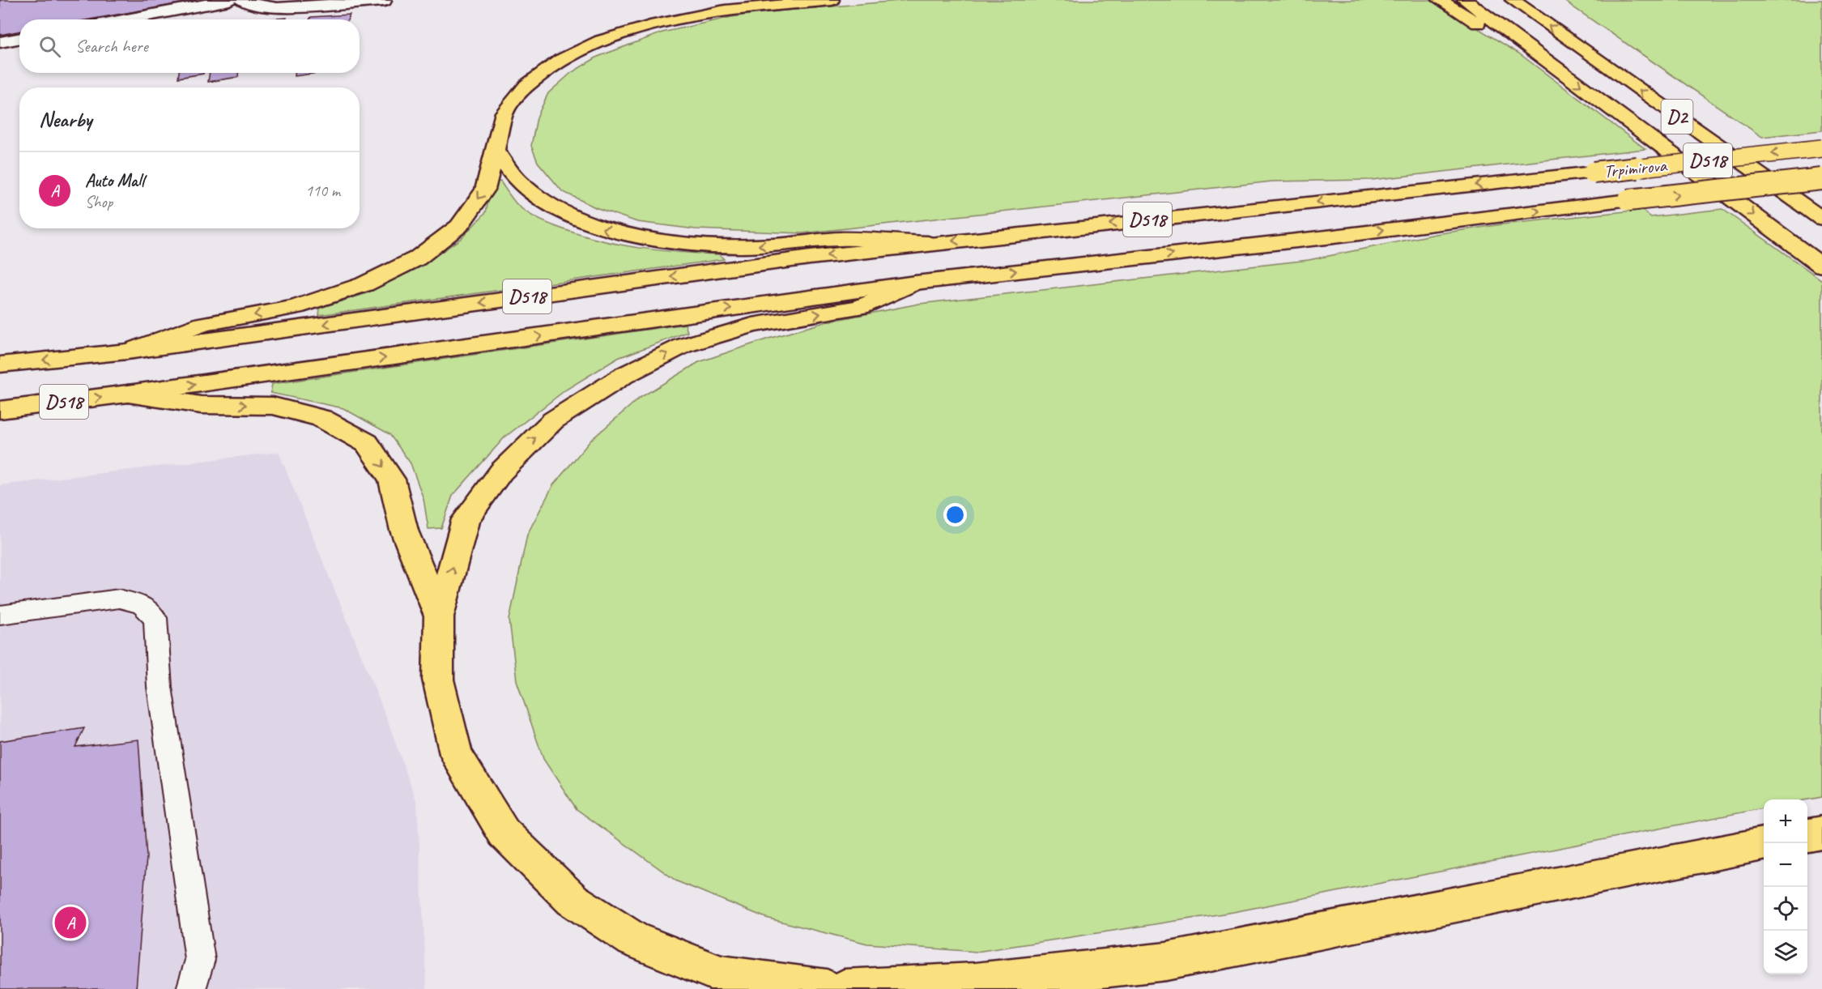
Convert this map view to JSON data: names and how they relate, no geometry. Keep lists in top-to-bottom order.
{
  "streets": {
    "main road": ["D2", "D518", "Trpimirova"]
  },
  "crossings": [
    ["D518", "Trpimirova"]
  ],
  "page": {
    "search": "Search here",
    "heading": "Nearby",
    "list": [
      {
        "mark": "A",
        "name": "Auto Mall",
        "note": "Shop",
        "value": "110 m"
      }
    ],
    "map_buttons": ["+", "−"],
    "pins": "A"
  }
}
